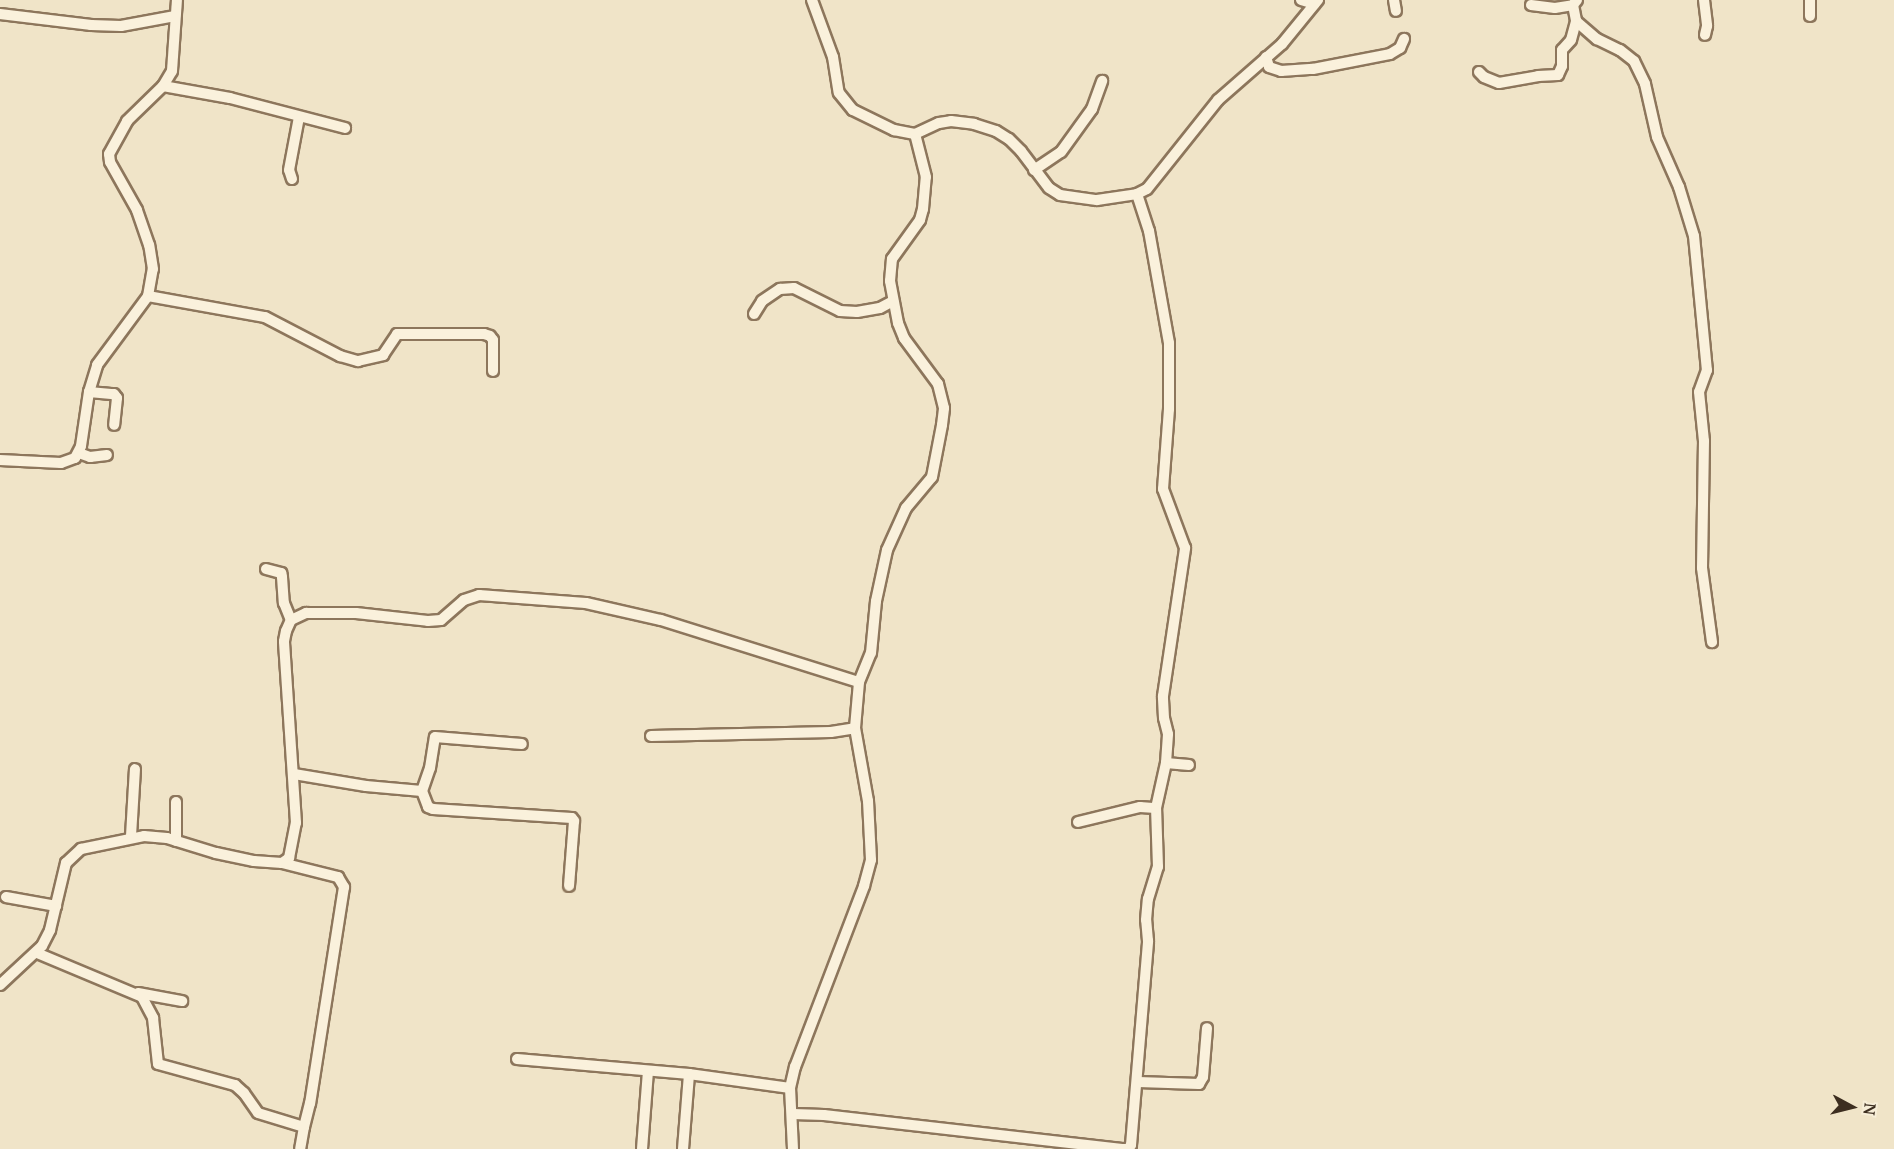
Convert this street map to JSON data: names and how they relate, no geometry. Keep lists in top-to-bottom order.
{
  "north": "right"
}
